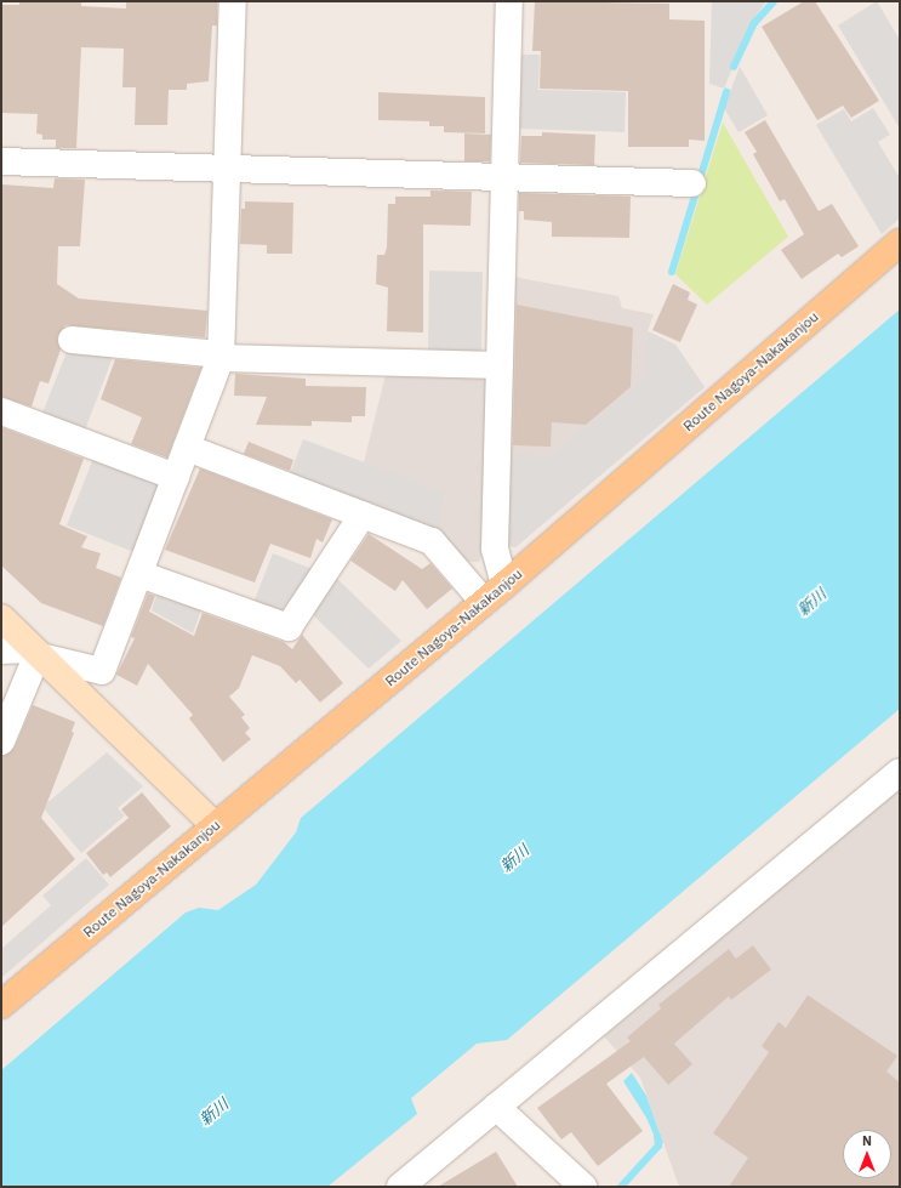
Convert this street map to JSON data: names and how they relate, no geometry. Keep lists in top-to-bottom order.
{
  "streets": {
    "main road": ["Route Nagoya-Nakakanjou"]
  },
  "water": ["新川"],
  "north": "top"
}
